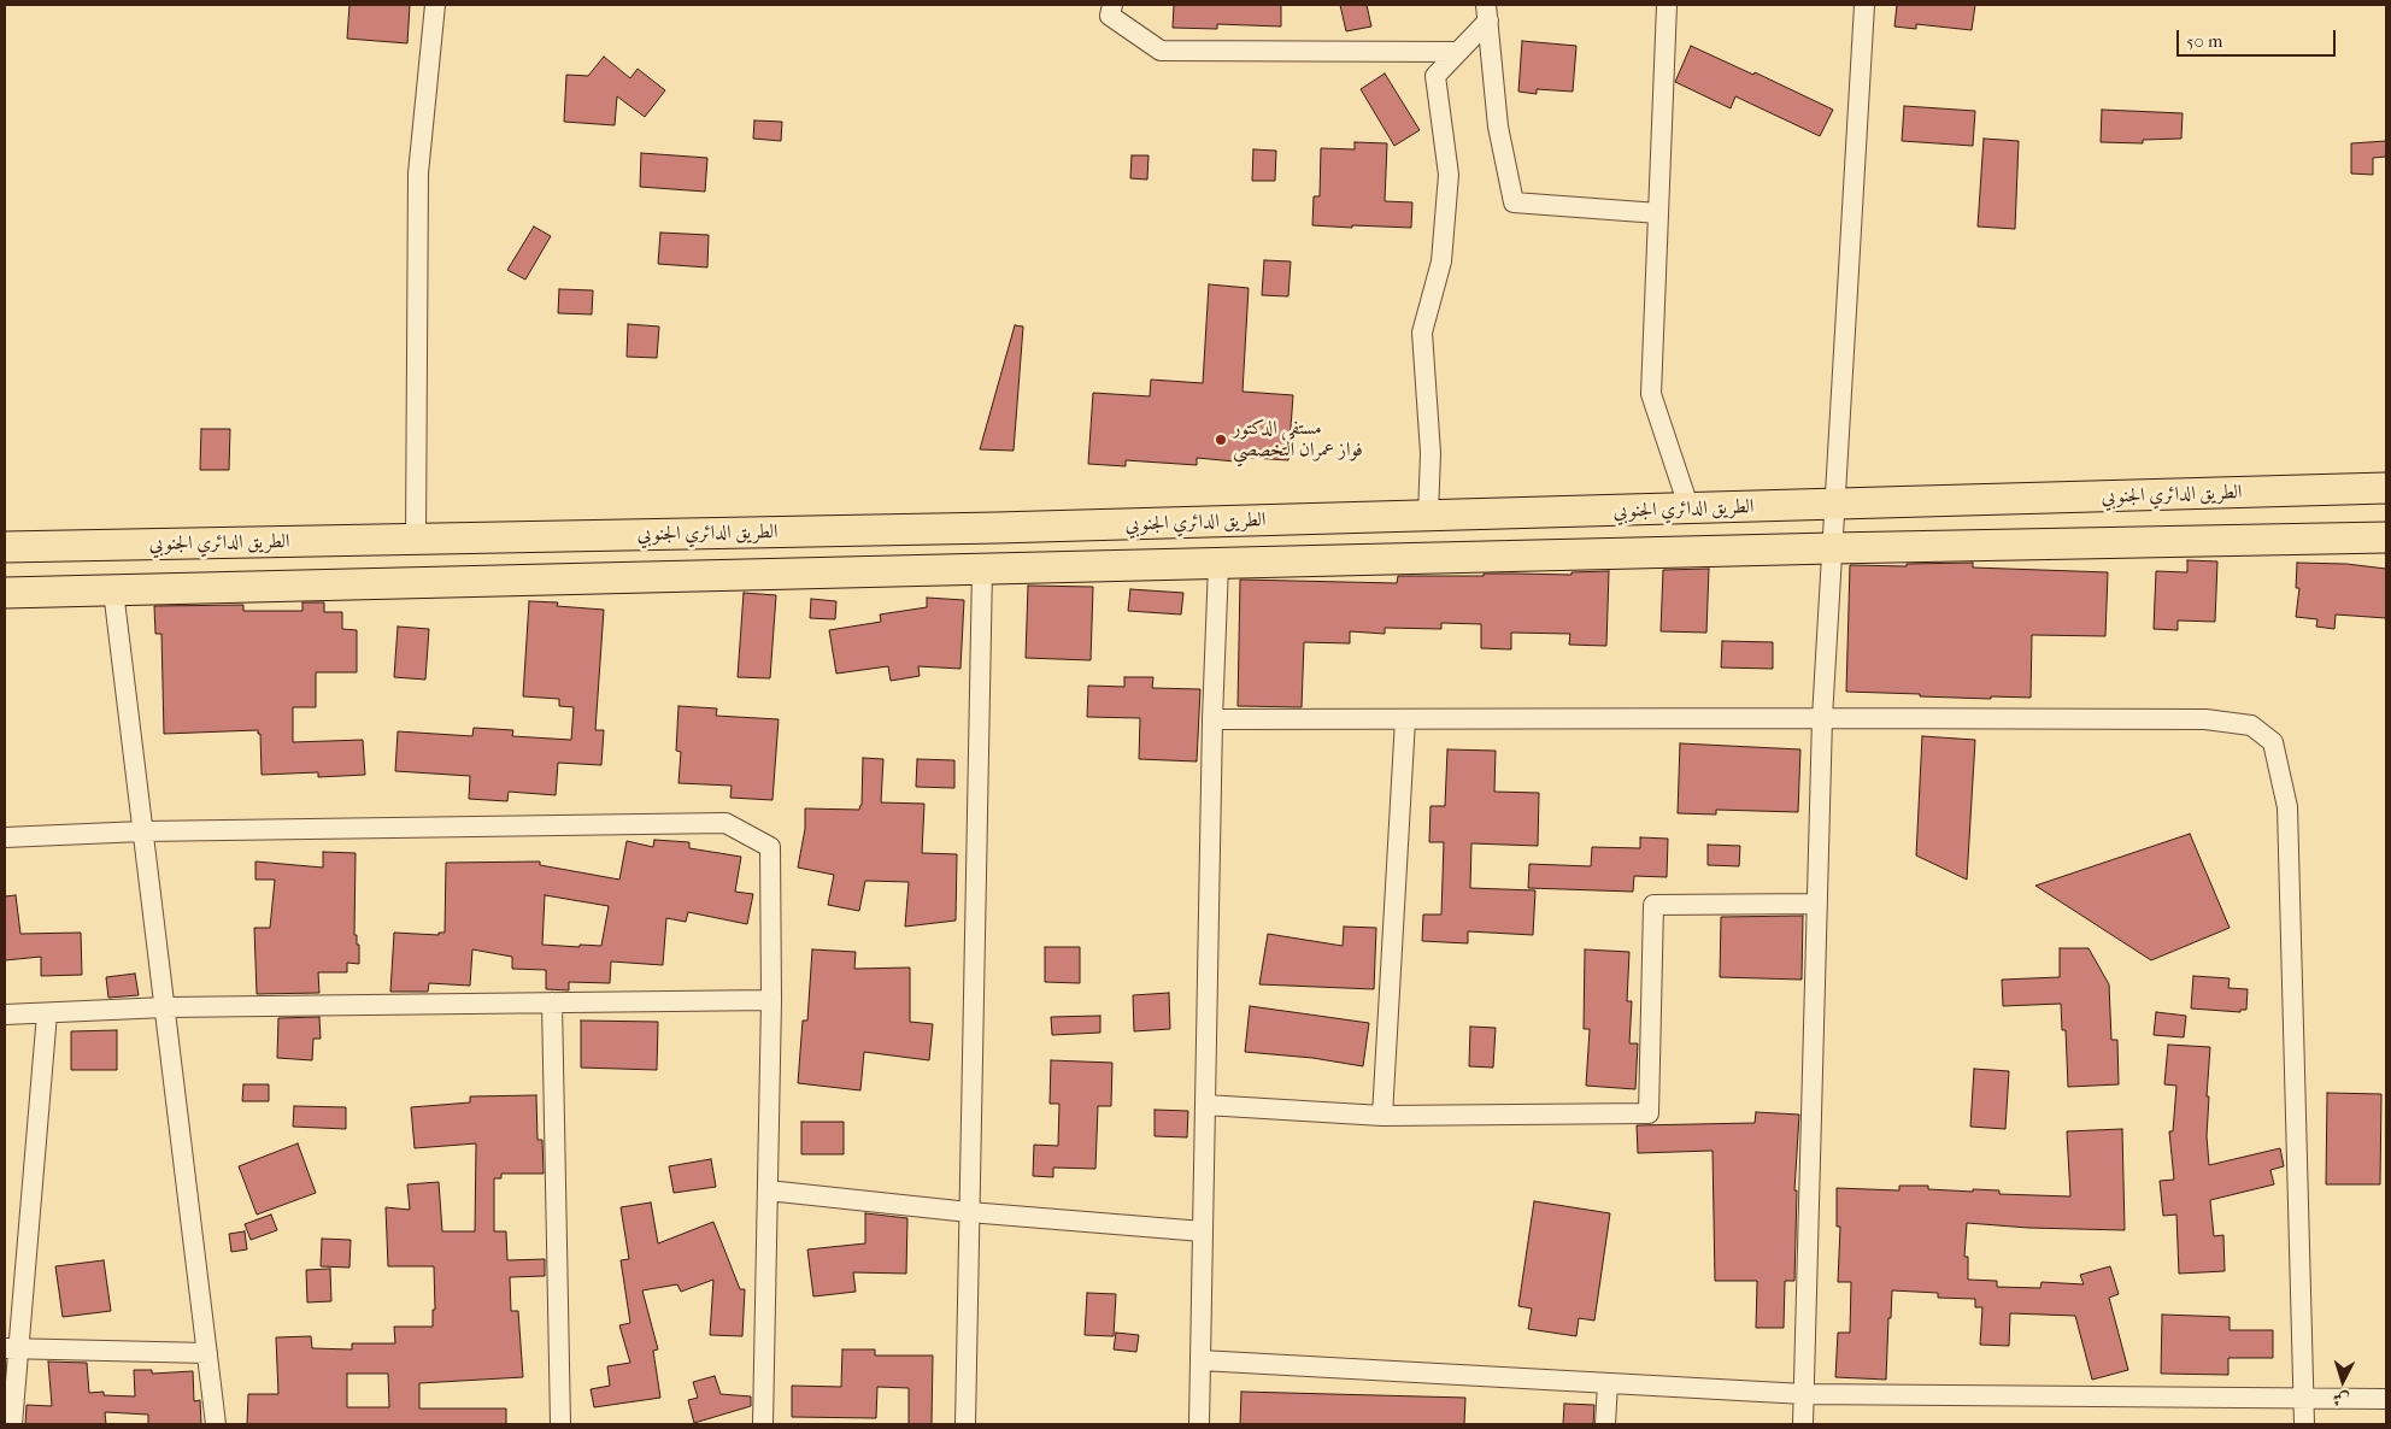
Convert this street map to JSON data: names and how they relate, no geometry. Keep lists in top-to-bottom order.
{
  "streets": {
    "main road": ["الطريق الدائري الجنوبي"]
  },
  "places": ["مستفى الدكتور فواز عمران التخصصي"],
  "scale_bar": "50 m",
  "north": "bottom"
}
